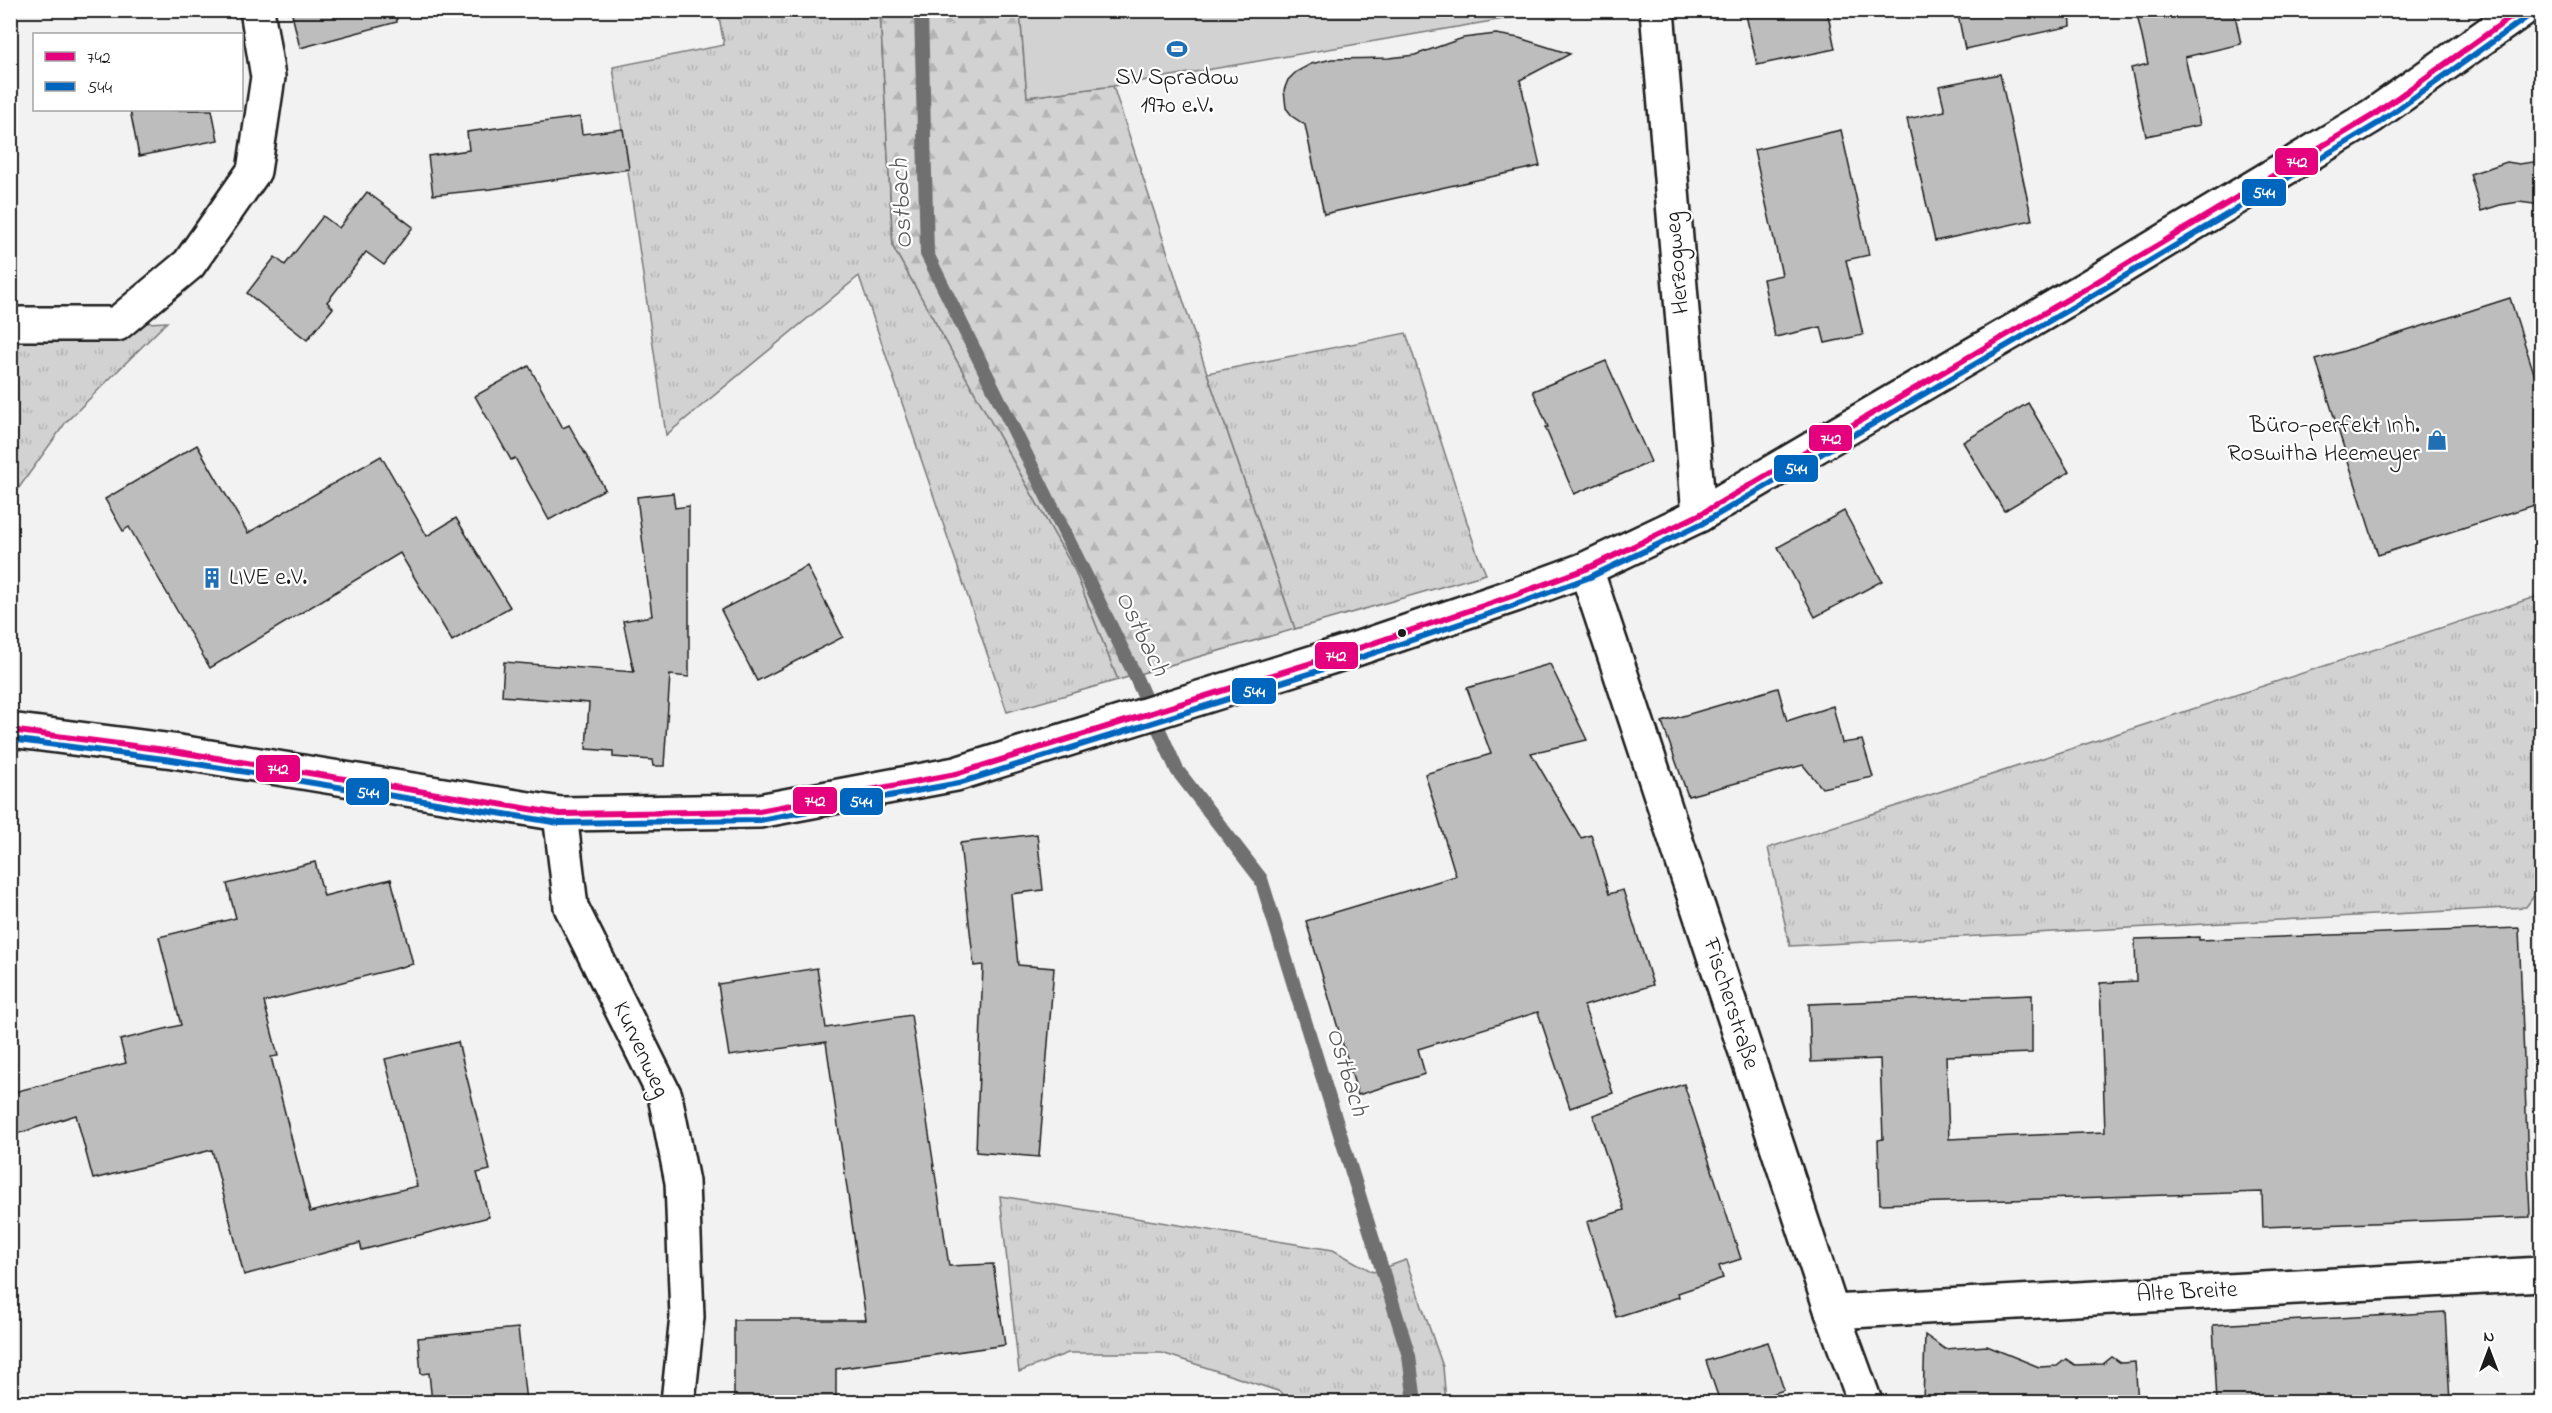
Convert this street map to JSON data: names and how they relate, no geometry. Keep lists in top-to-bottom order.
{
  "streets": {
    "street": [
      "Herzogweg",
      "Fischerstraße",
      "Kurvenweg",
      "Alte Breite"
    ]
  },
  "crossings": [
    ["Fischerstraße", "Alte Breite"]
  ],
  "water": ["Ostbach"],
  "places": {
    "sports": ["SV Spradow 1970 e.V."],
    "shop": ["Büro-perfekt Inh. Roswitha Heemeyer"],
    "building": ["LIVE e.V."]
  },
  "lines": ["transit line 742", "transit line 544"],
  "legend": ["742", "544"],
  "north": "top"
}
